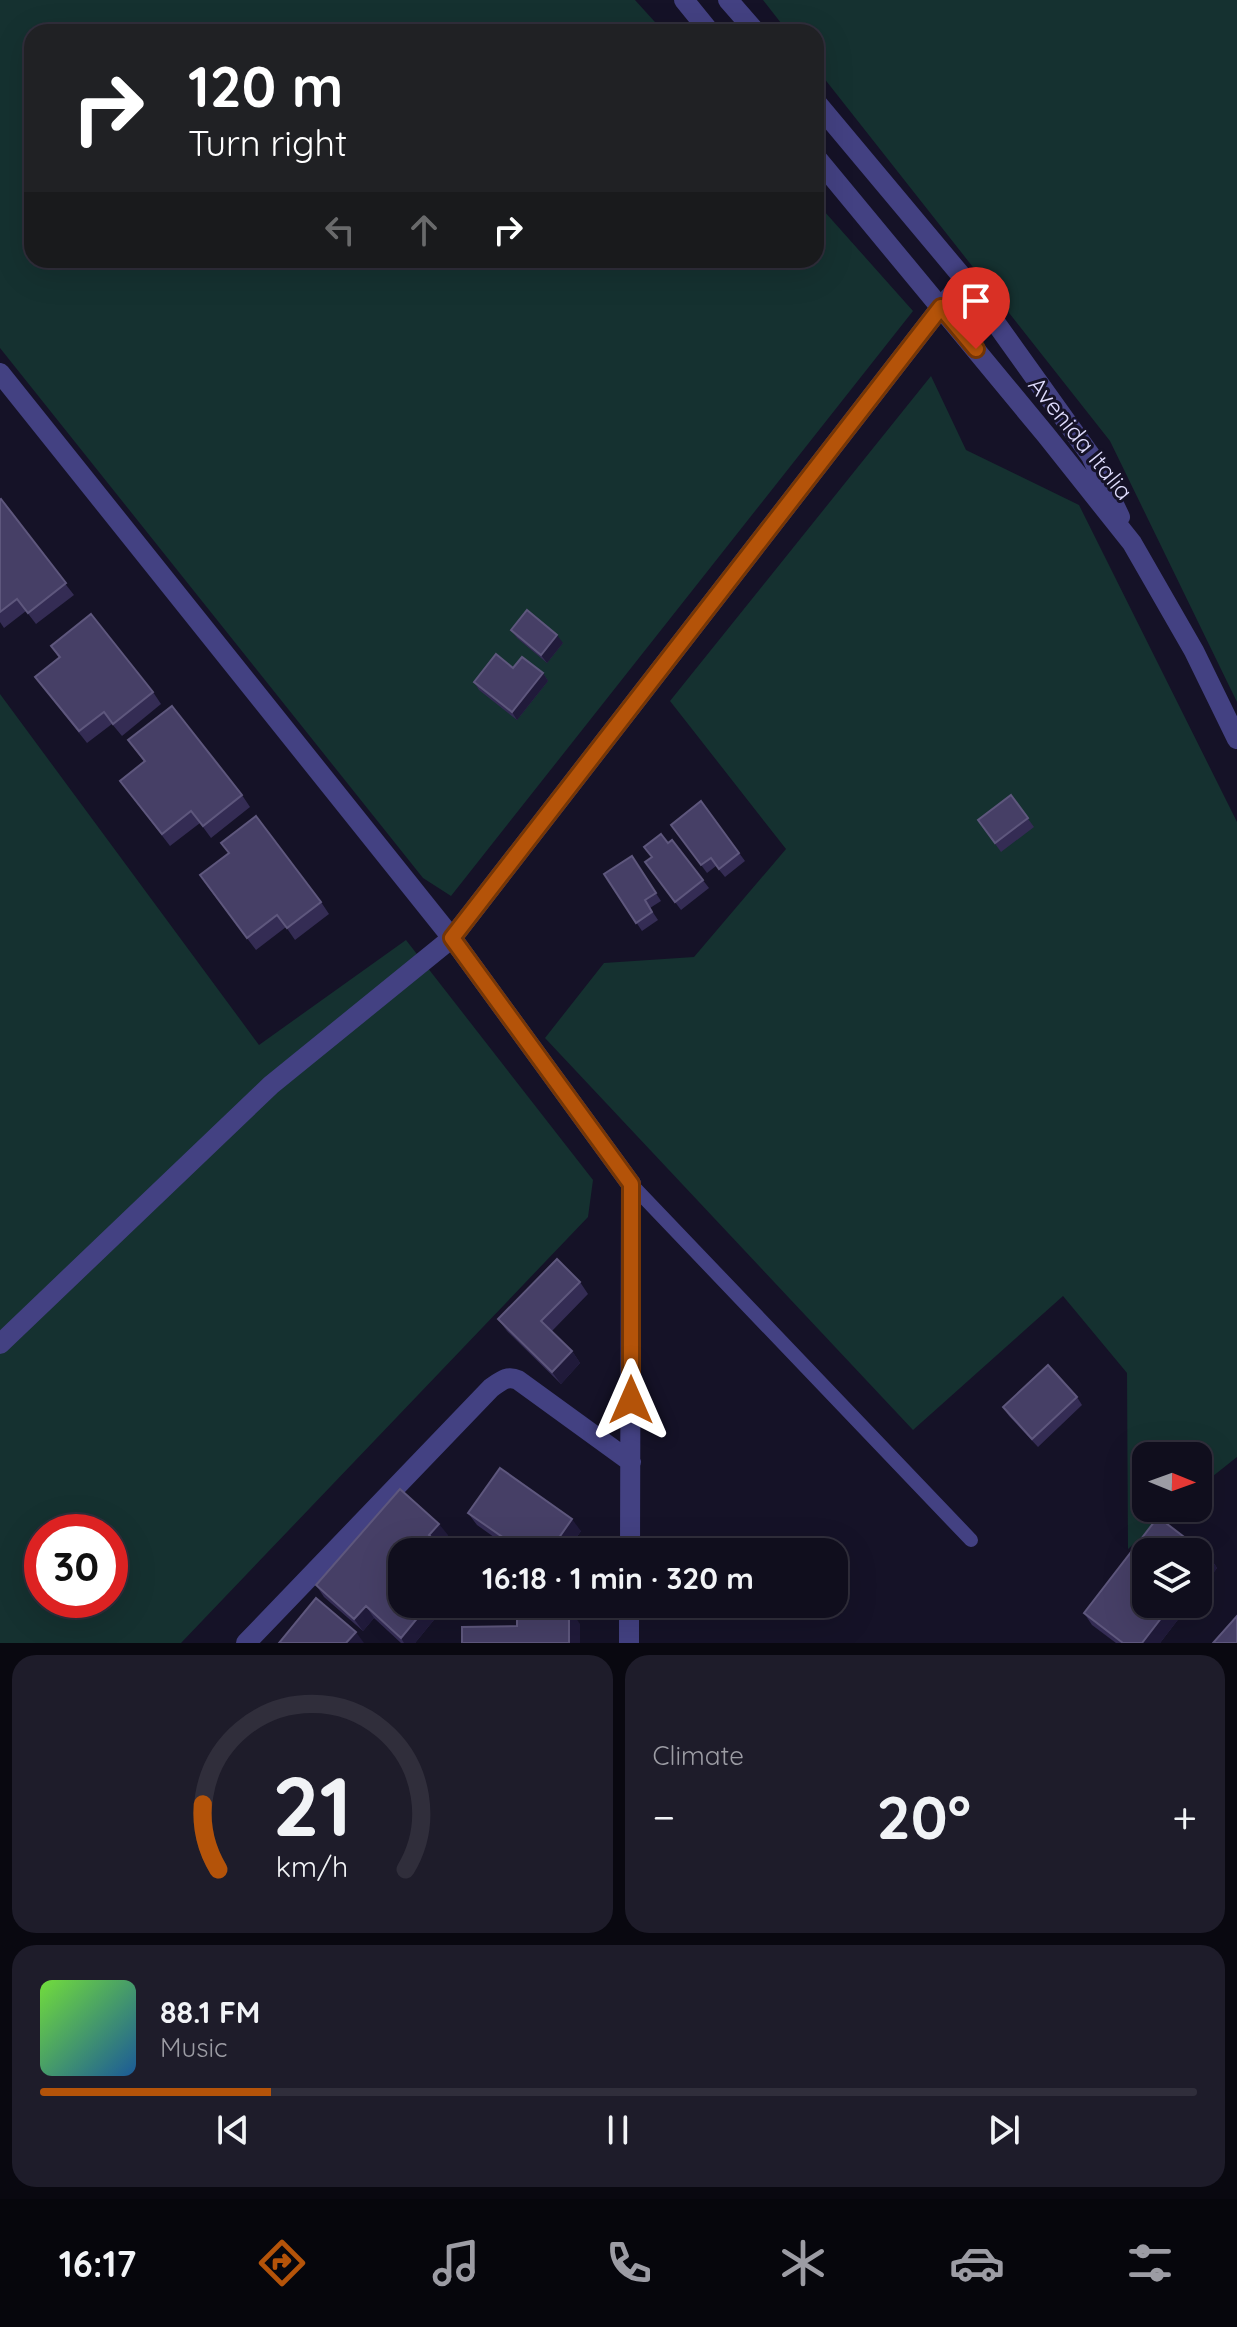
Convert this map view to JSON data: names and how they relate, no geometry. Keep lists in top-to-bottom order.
{
  "streets": {
    "street": ["Avenida Italia"]
  },
  "north": "right",
  "page": {
    "turn": ["120 m", "Turn right"],
    "limit": "30",
    "trip": "16:18 · 1 min · 320 m",
    "tile": "Climate",
    "heat": ["−", "20°", "+"],
    "song": ["88.1 FM", "Music"],
    "tabs": "16:17",
    "gauge": ["21", "km/h"]
  }
}
